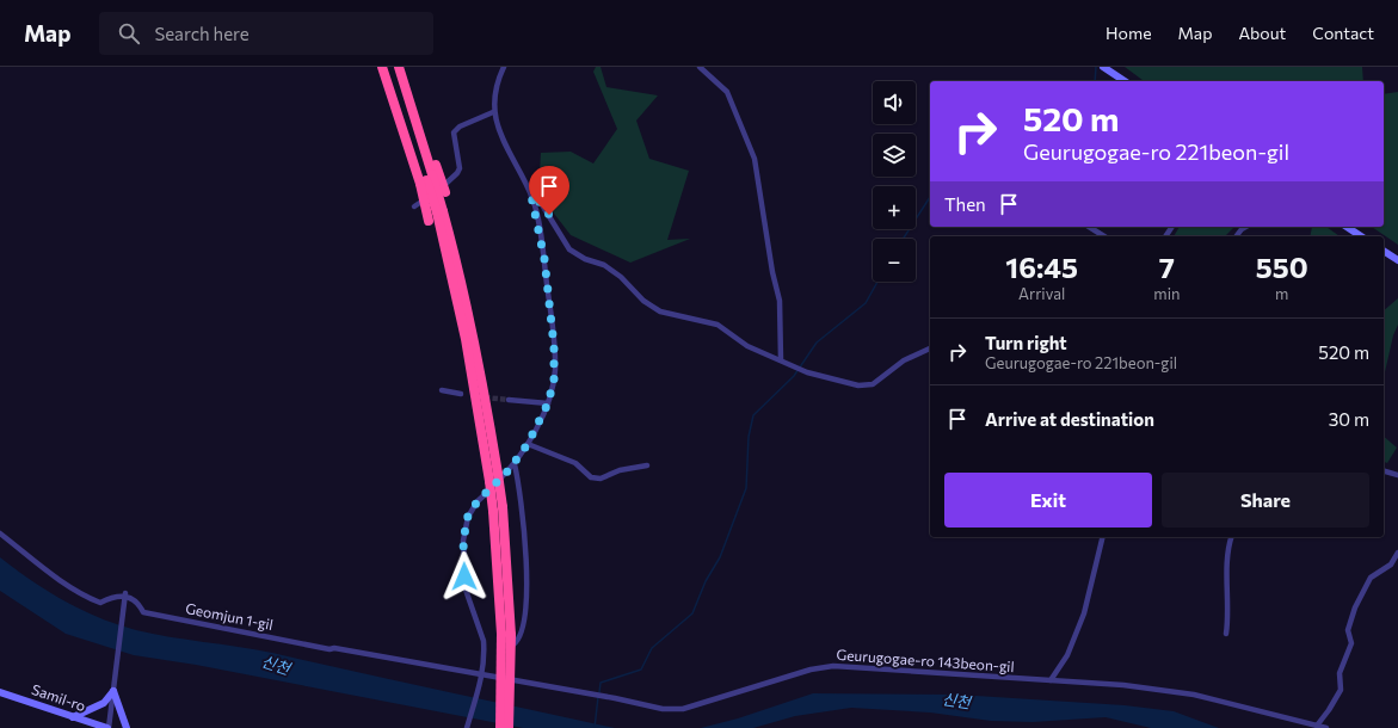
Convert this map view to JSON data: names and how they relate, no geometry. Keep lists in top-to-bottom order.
{
  "streets": {
    "main road": ["Samil-ro"],
    "street": ["Geomjun 1-gil", "Geurugogae-ro 143beon-gil"]
  },
  "crossings": [
    ["Geomjun 1-gil", "Geurugogae-ro 143beon-gil"]
  ],
  "water": ["신천"],
  "page": {
    "header": "Map",
    "search": "Search here",
    "nav": [
      "Home",
      "Map",
      "About",
      "Contact"
    ],
    "map_buttons": ["+", "−"],
    "turn": ["520 m", "Geurugogae-ro 221beon-gil"],
    "then": "Then",
    "eta": [
      "16:45",
      "Arrival",
      "7",
      "min",
      "550",
      "m"
    ],
    "list": [
      {
        "name": "Turn right",
        "note": "Geurugogae-ro 221beon-gil",
        "value": "520 m"
      },
      {
        "name": "Arrive at destination",
        "value": "30 m"
      }
    ],
    "buttons": ["Exit", "Share"]
  }
}
